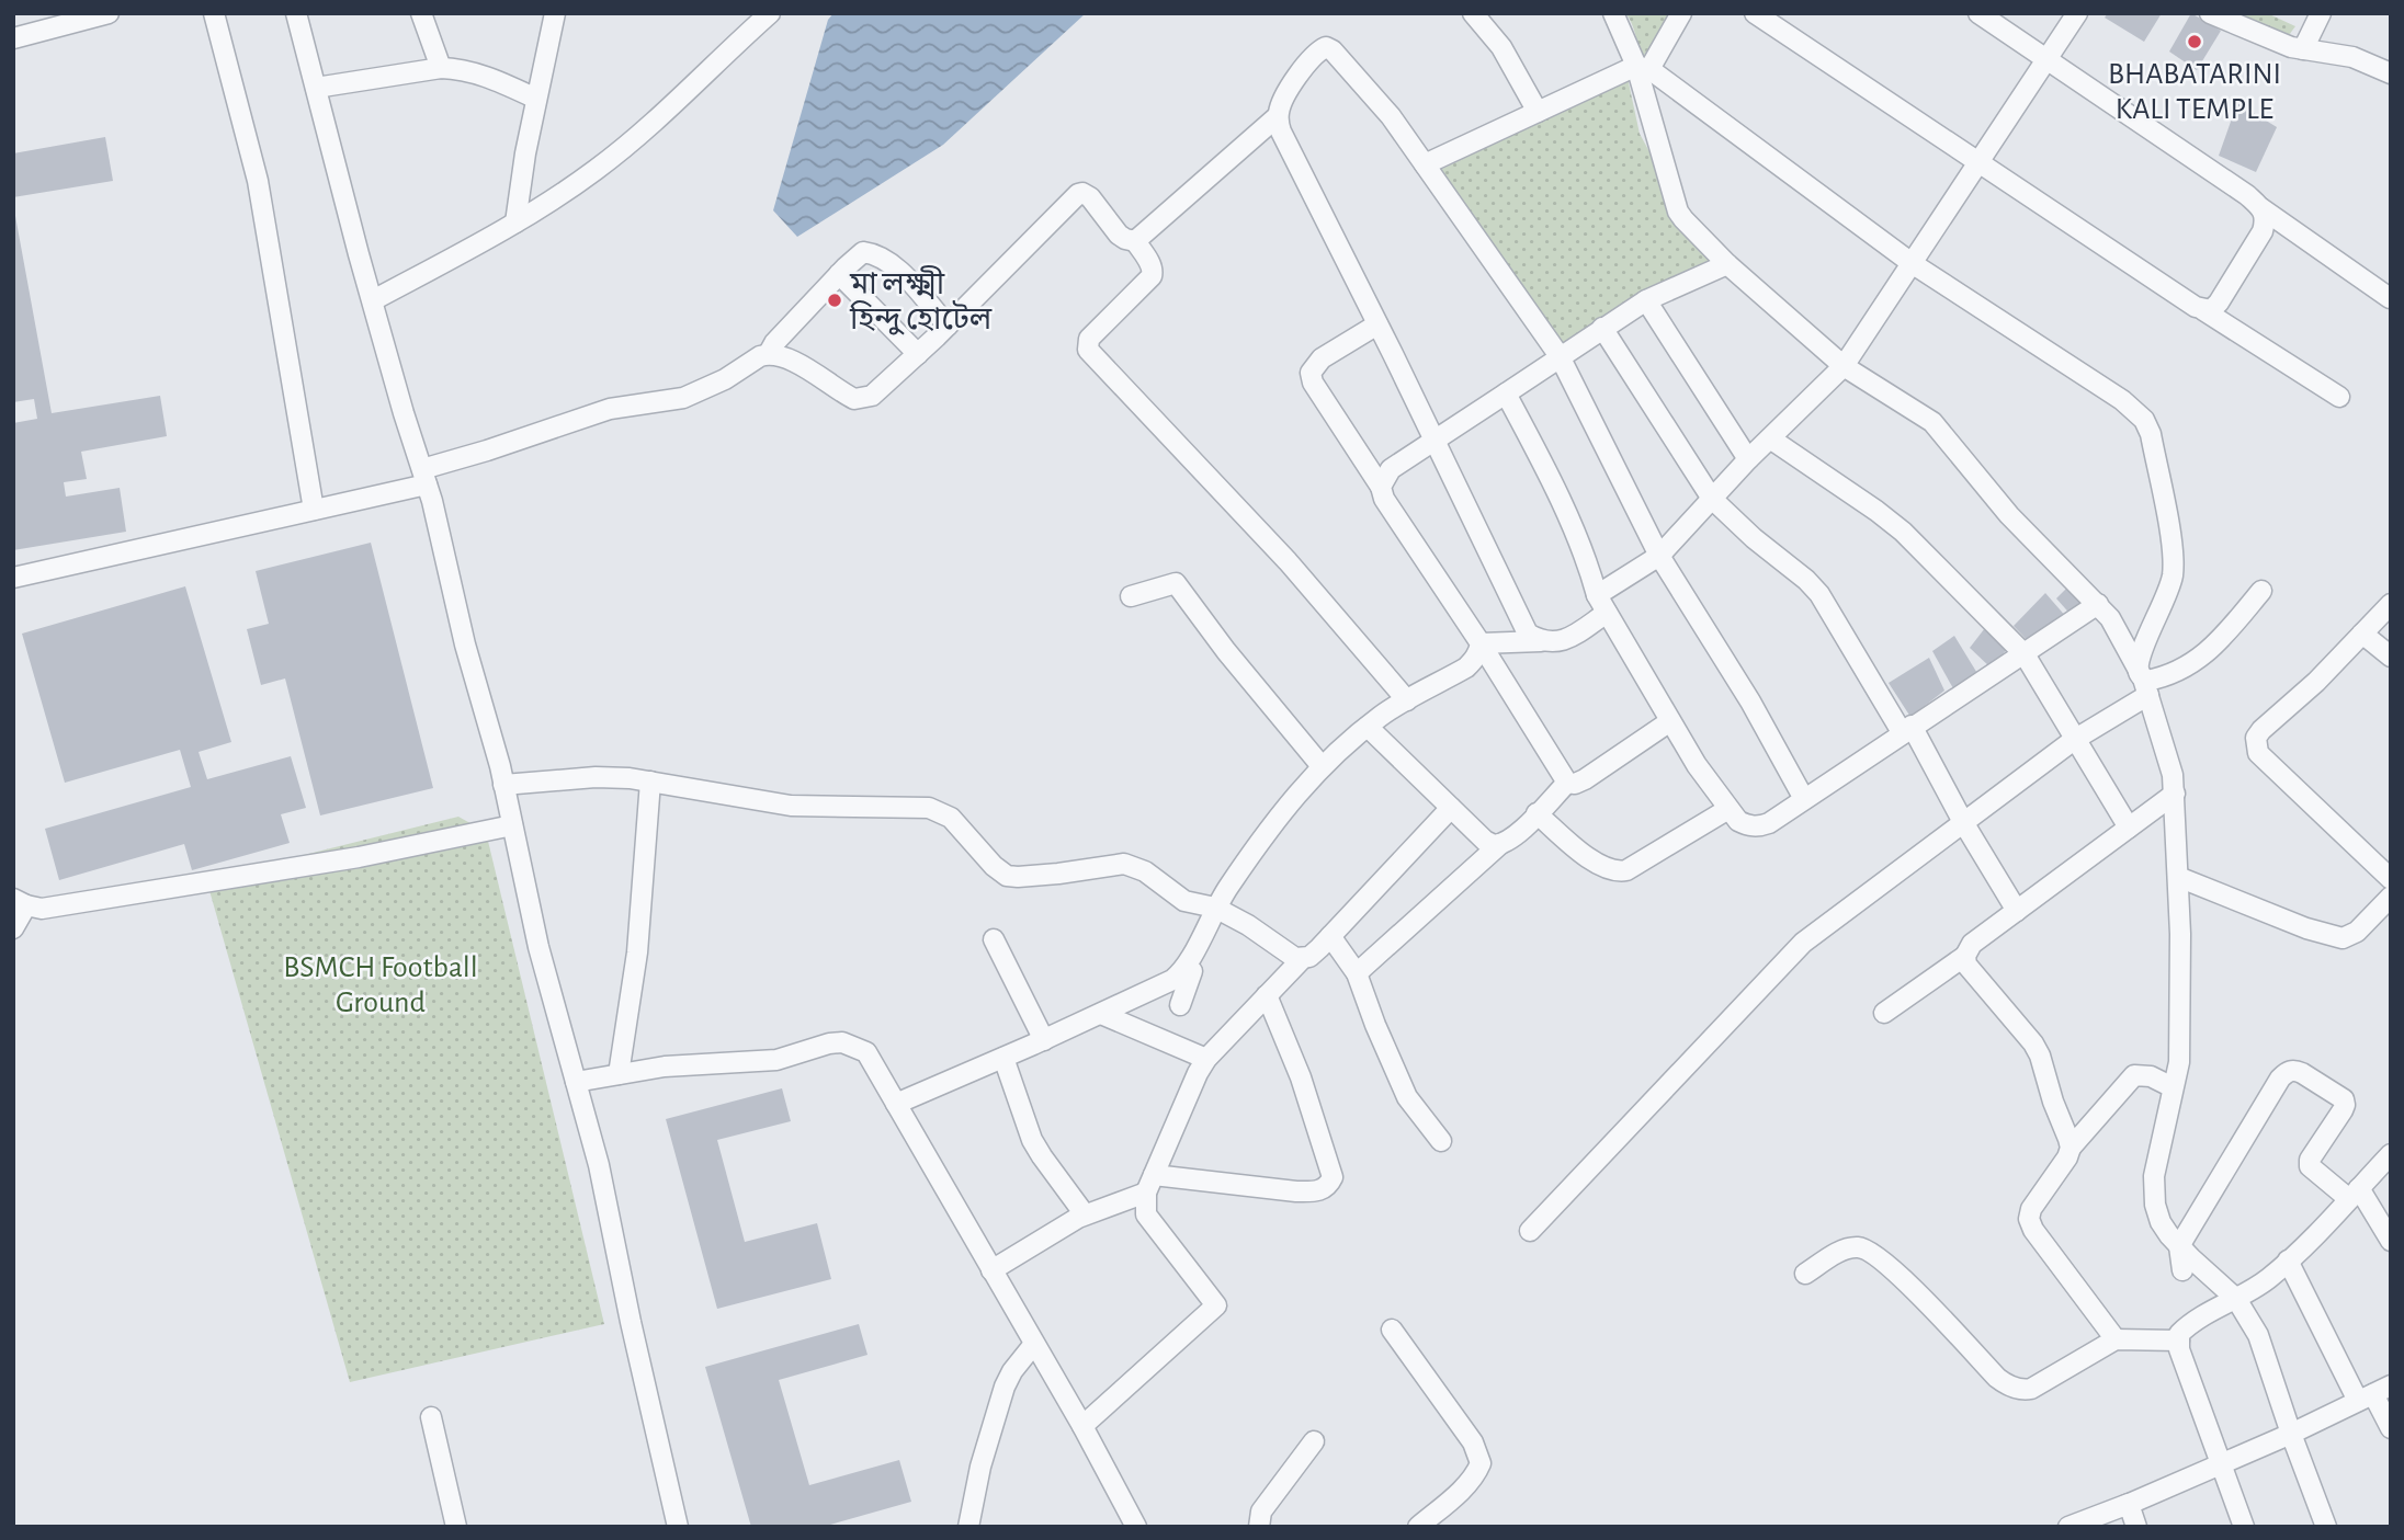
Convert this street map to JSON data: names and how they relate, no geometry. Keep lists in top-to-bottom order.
{
  "parks": ["BSMCH Football Ground"],
  "places": ["BHABATARINI KALI TEMPLE", "মা লক্ষ্মী হিন্দু হোটেল"]
}
